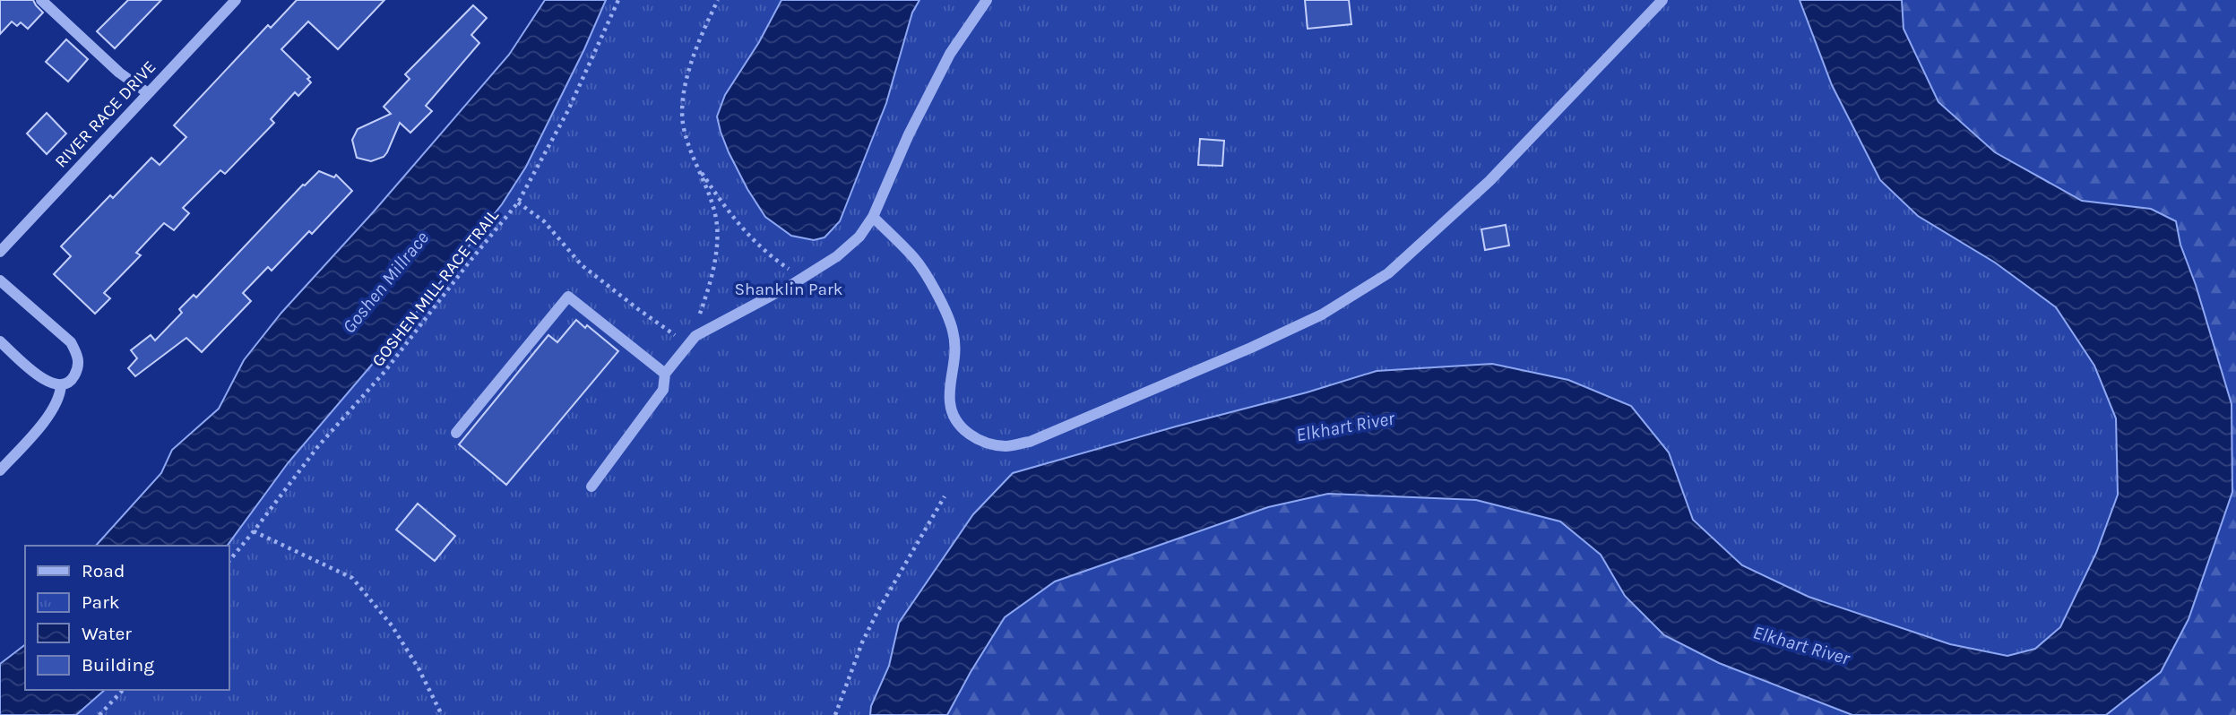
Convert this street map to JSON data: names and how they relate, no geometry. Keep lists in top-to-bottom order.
{
  "streets": {
    "street": ["RIVER RACE DRIVE"],
    "path": ["GOSHEN MILL RACE TRAIL"]
  },
  "water": ["Goshen Millrace", "Elkhart River"],
  "parks": ["Shanklin Park"],
  "legend": [
    "Road",
    "Park",
    "Water",
    "Building"
  ]
}
